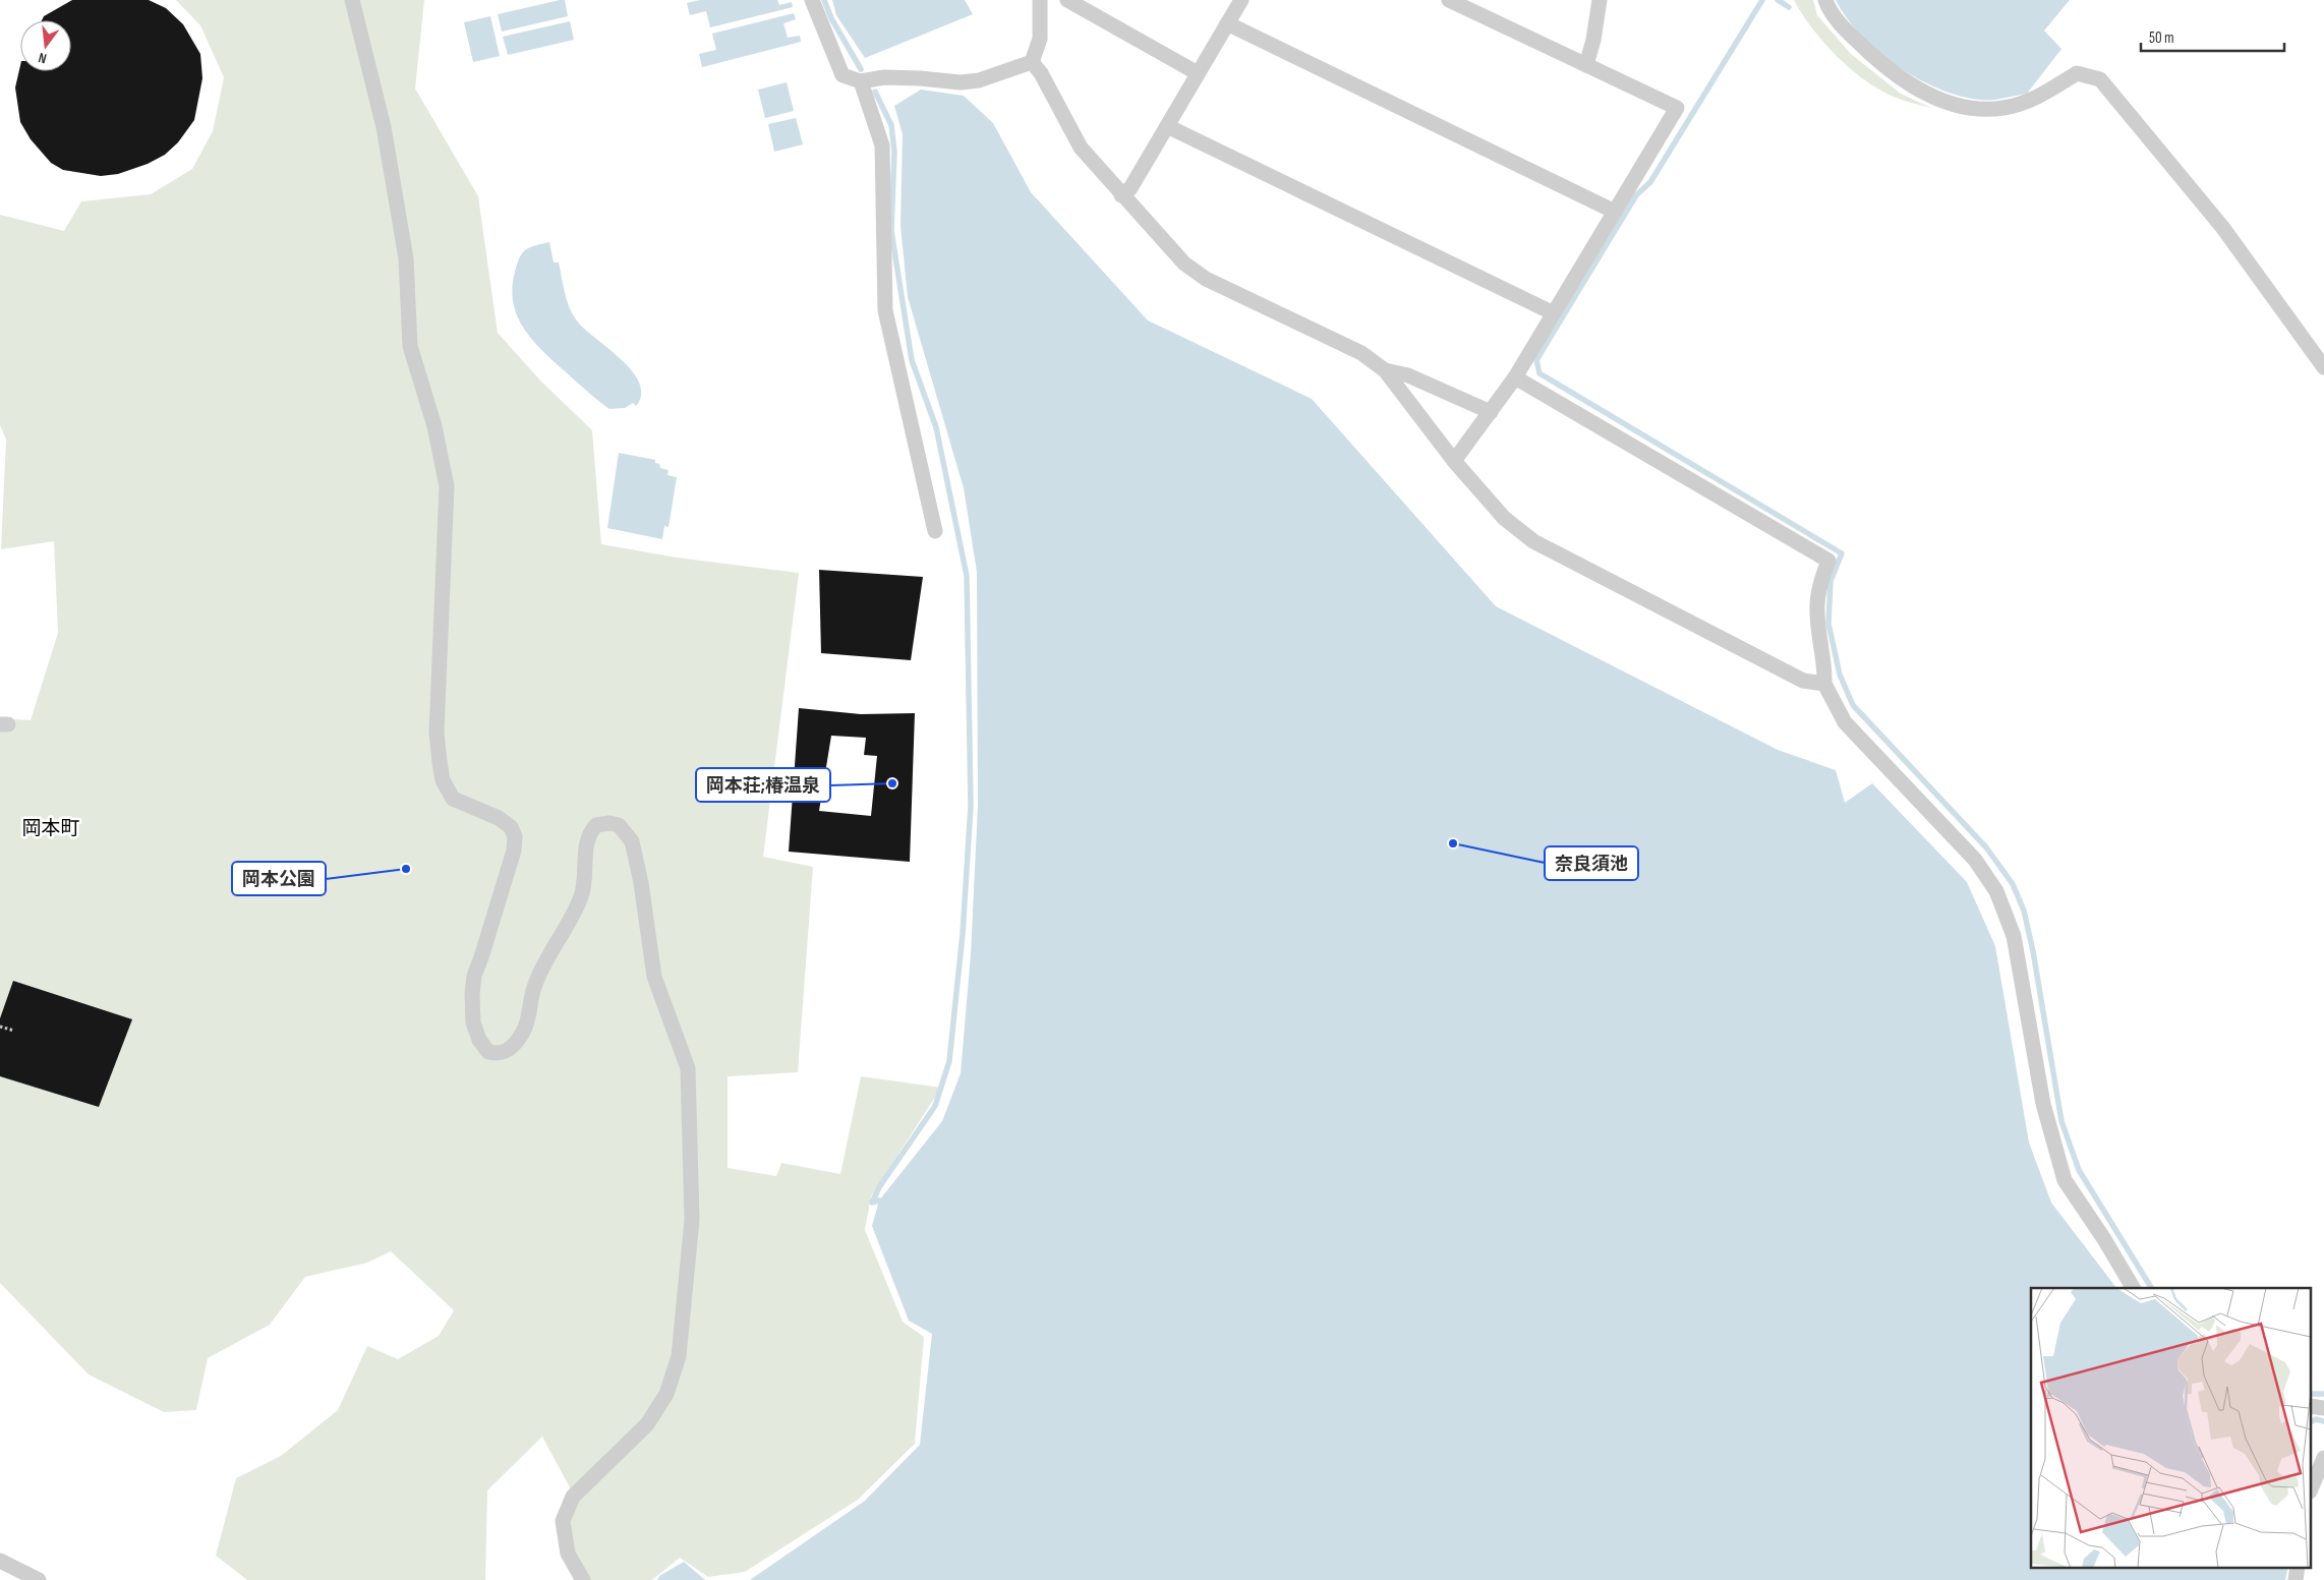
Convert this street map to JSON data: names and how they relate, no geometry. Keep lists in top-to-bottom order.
{
  "districts": ["岡本町"],
  "places": ["岡本荘;椿温泉", "奈良須池", "岡本公園"],
  "scale_bar": "50 m",
  "north": "bottom"
}
